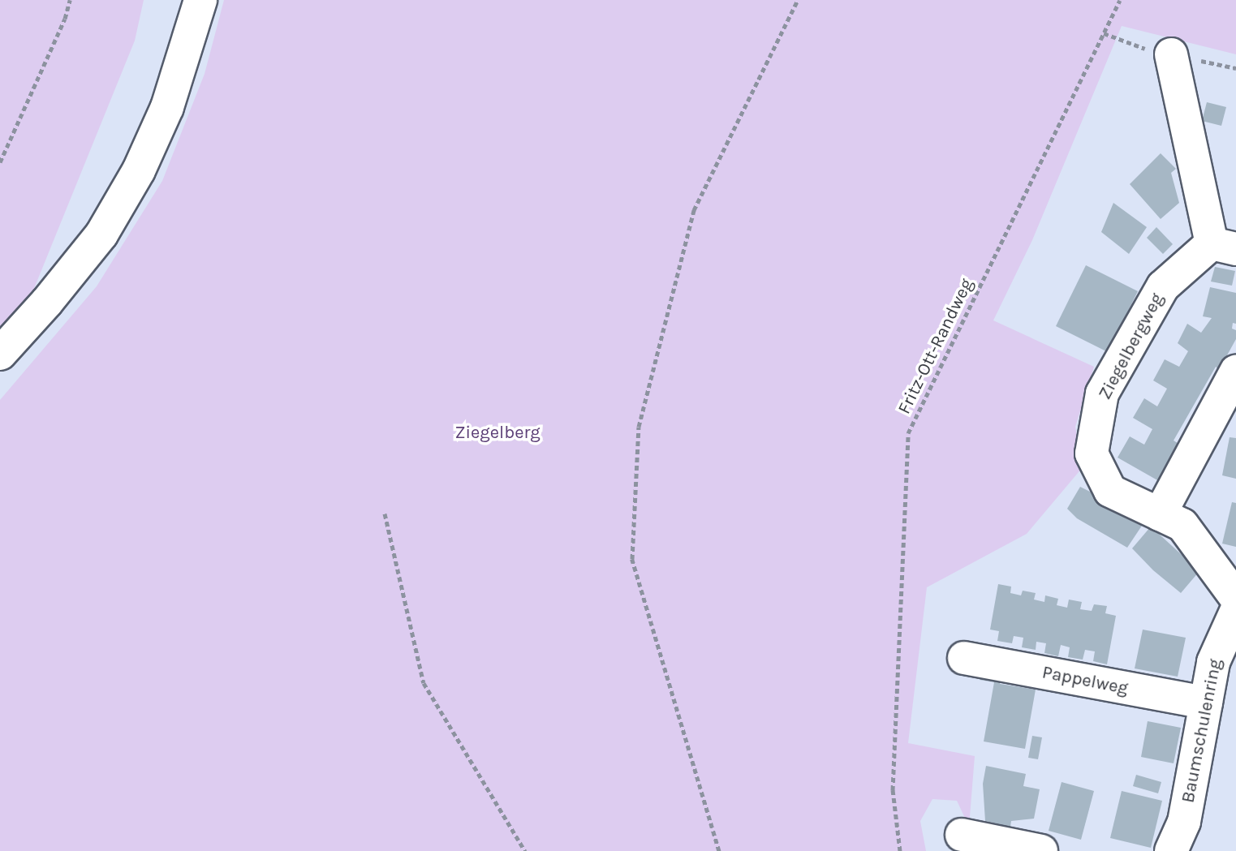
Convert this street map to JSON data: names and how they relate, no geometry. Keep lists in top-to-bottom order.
{
  "streets": {
    "street": ["Ziegelbergweg", "Pappelweg", "Baumschulenring"],
    "path": ["Fritz-Ott-Randweg"]
  },
  "crossings": [
    ["Pappelweg", "Baumschulenring"]
  ],
  "parks": ["Ziegelberg"]
}
